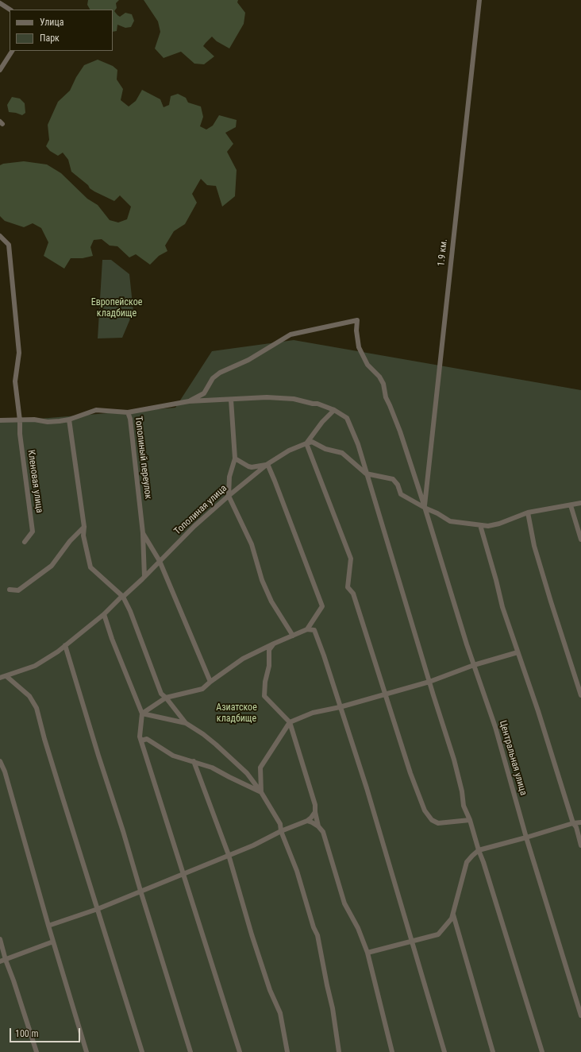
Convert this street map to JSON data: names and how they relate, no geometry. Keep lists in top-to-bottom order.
{
  "streets": {
    "street": [
      "1.9 км.",
      "Тополиный переулок",
      "Кленовая улица",
      "Тополиная улица",
      "Центральная улица"
    ]
  },
  "crossings": [
    ["1.9 км.", "Центральная улица"],
    ["Тополиный переулок", "Тополиная улица"],
    ["Тополиный переулок", "Центральная улица"]
  ],
  "parks": ["Европейское кладбище", "Азиатское кладбище"],
  "legend": ["Улица", "Парк"],
  "scale_bar": "100 m"
}
